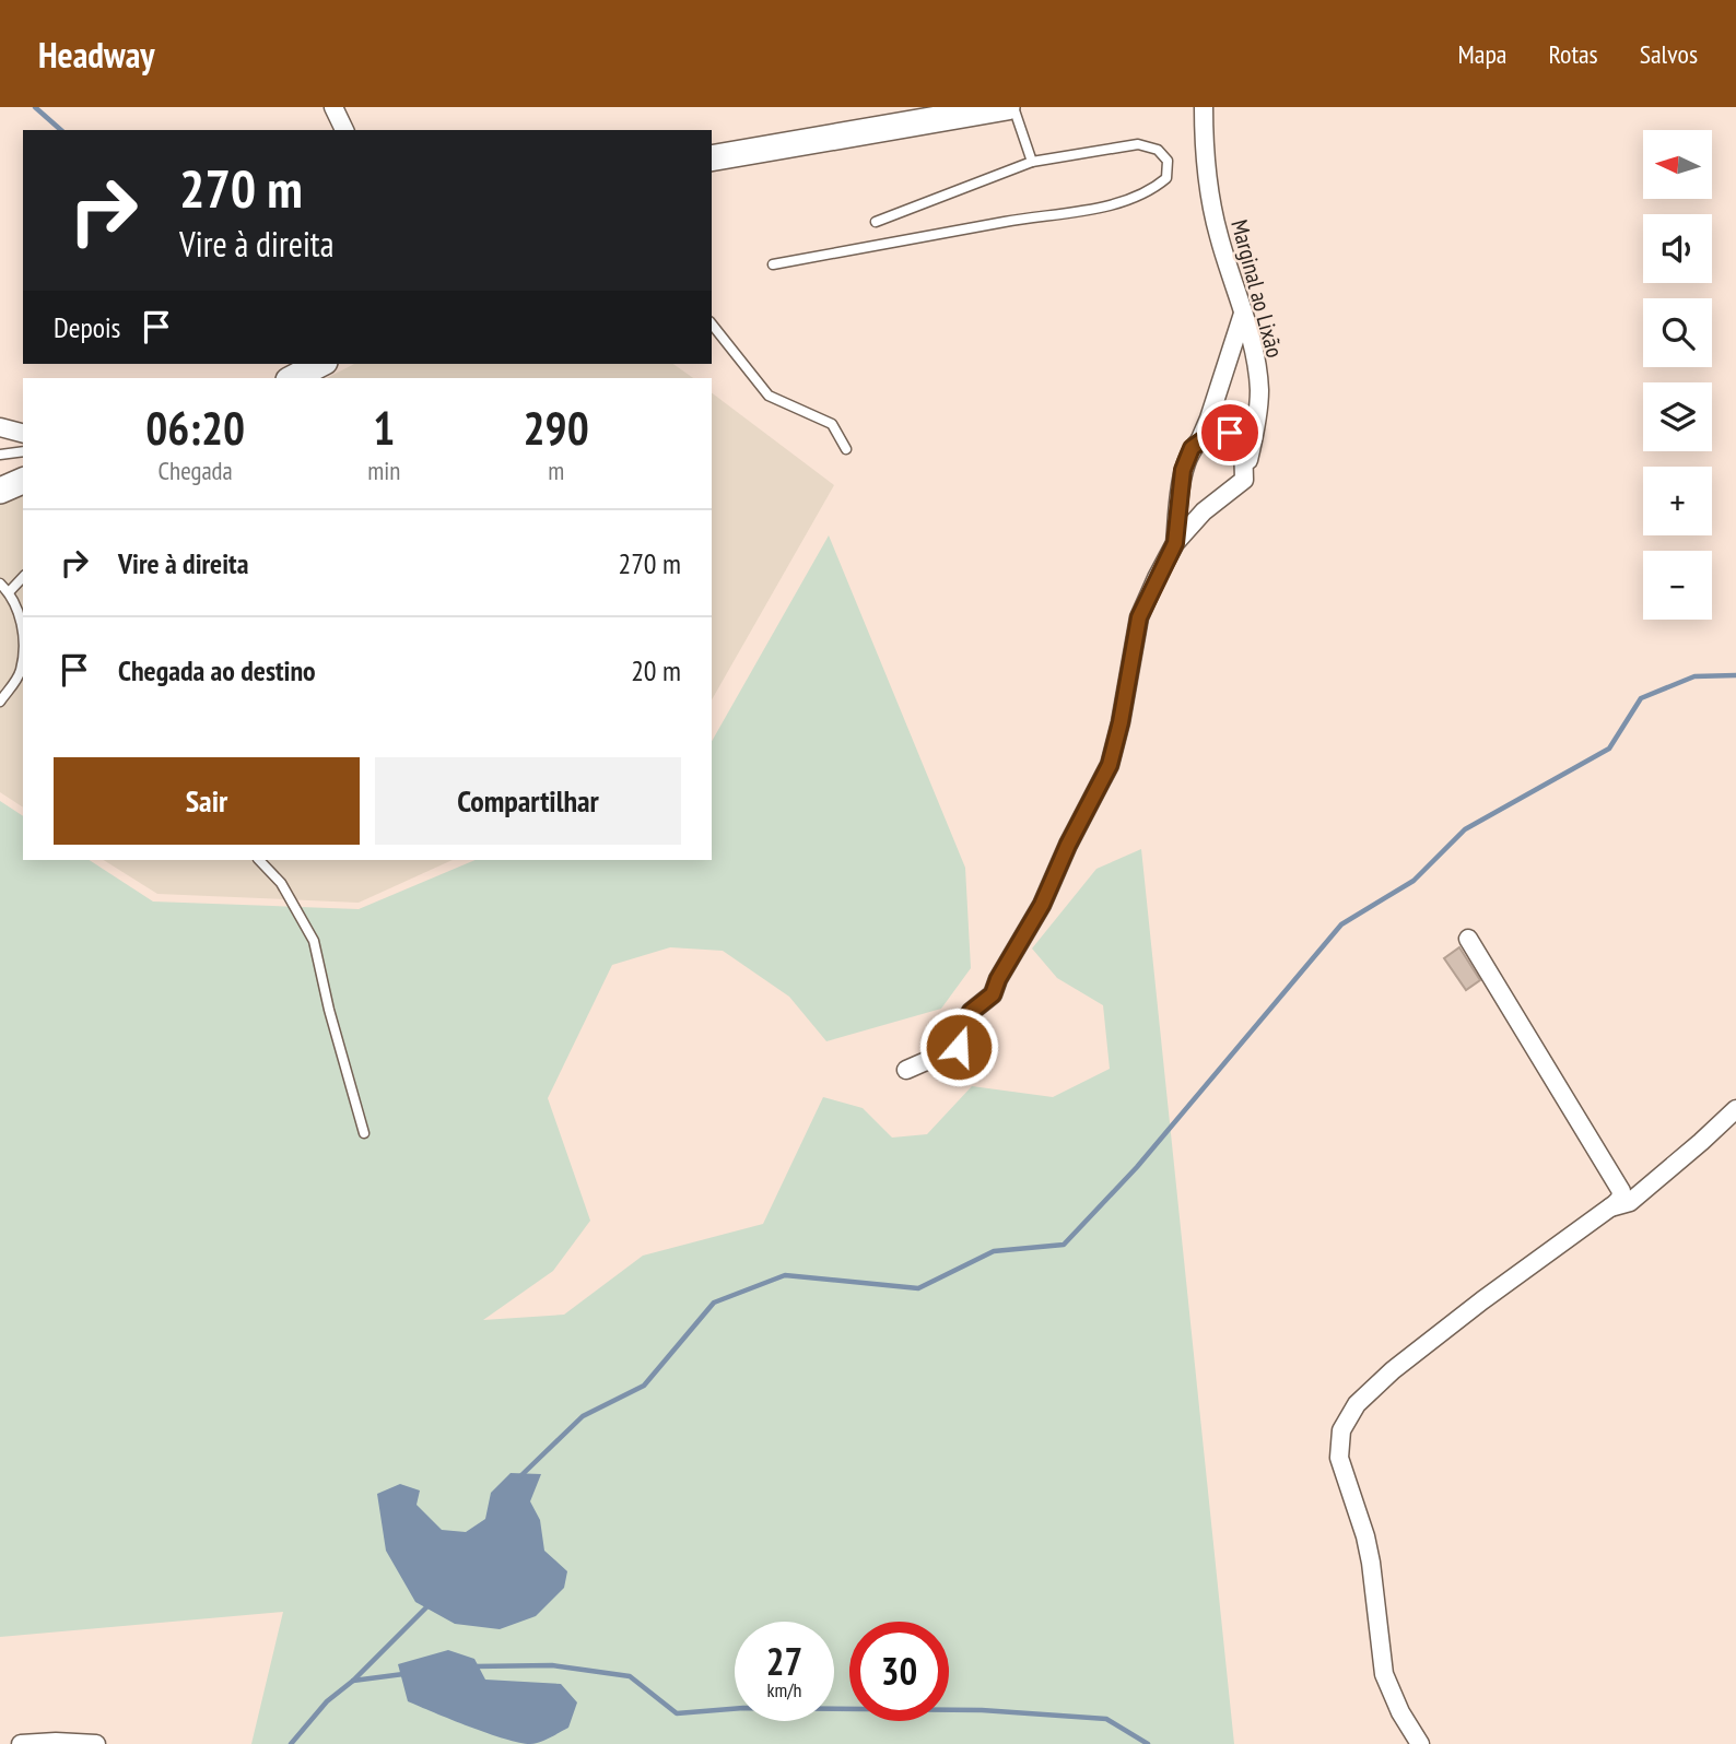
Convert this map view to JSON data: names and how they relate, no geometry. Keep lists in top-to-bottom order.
{
  "streets": {
    "street": ["Marginal ao Lixão"]
  },
  "north": "left",
  "page": {
    "header": "Headway",
    "nav": ["Mapa", "Rotas", "Salvos"],
    "map_buttons": ["+", "−"],
    "turn": ["270 m", "Vire à direita"],
    "then": "Depois",
    "eta": [
      "06:20",
      "Chegada",
      "1",
      "min",
      "290",
      "m"
    ],
    "list": [
      {
        "name": "Vire à direita",
        "value": "270 m"
      },
      {
        "name": "Chegada ao destino",
        "value": "20 m"
      }
    ],
    "buttons": ["Sair", "Compartilhar"],
    "speed": "27 km/h",
    "limit": "30"
  }
}
